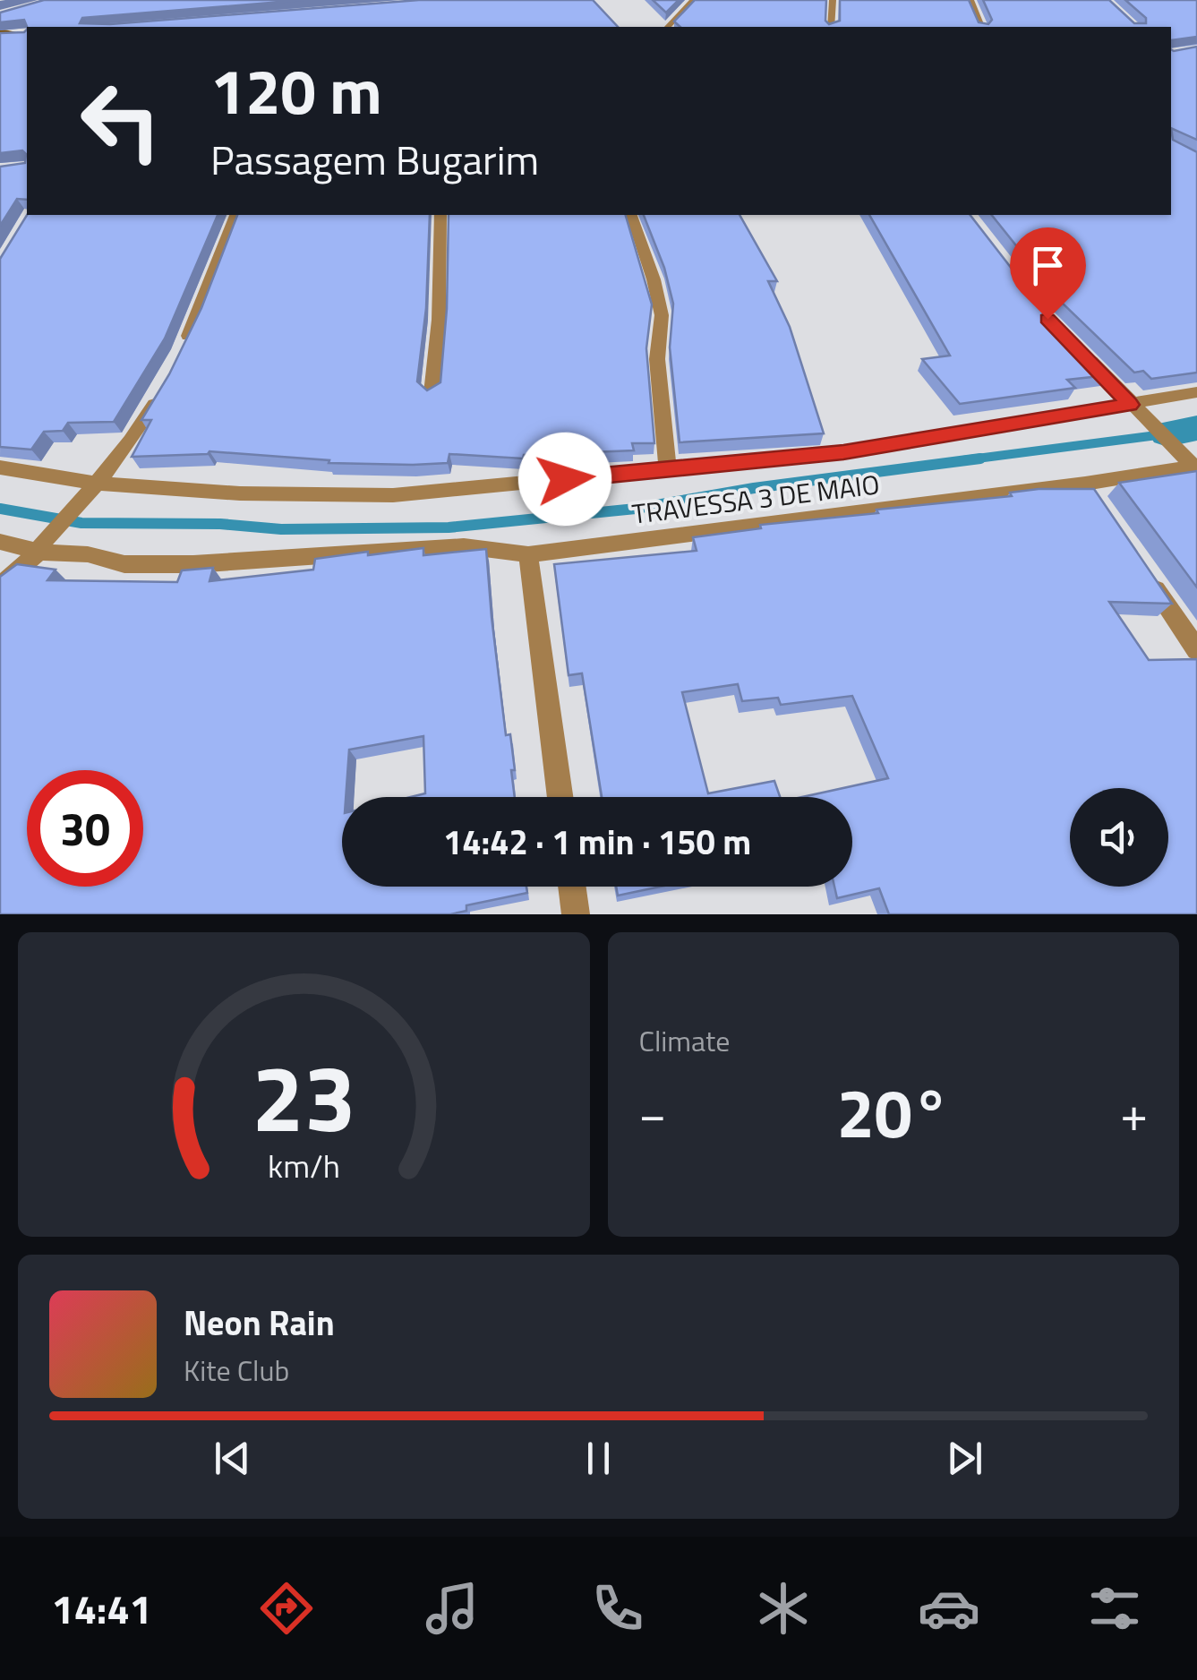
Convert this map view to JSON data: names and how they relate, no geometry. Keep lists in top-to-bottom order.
{
  "streets": {
    "street": ["TRAVESSA 3 DE MAIO"]
  },
  "page": {
    "turn": ["120 m", "Passagem Bugarim"],
    "limit": "30",
    "trip": "14:42 · 1 min · 150 m",
    "tile": "Climate",
    "heat": ["−", "20°", "+"],
    "song": ["Neon Rain", "Kite Club"],
    "tabs": "14:41",
    "gauge": ["23", "km/h"]
  }
}
